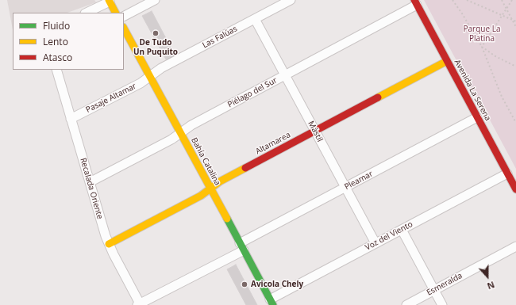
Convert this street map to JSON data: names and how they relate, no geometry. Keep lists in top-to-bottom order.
{
  "streets": {
    "street": [
      "Las Falúas",
      "Avenida La Serena",
      "Piélago del Sur",
      "Pasaje Altamar",
      "Mástil",
      "Altamarea",
      "Bahía Catalina",
      "Pleamar",
      "Recalada Oriente",
      "Voz del Viento",
      "Esmeralda"
    ]
  },
  "crossings": [
    ["Las Falúas", "Pasaje Altamar"],
    ["Las Falúas", "Mástil"],
    ["Las Falúas", "Bahía Catalina"],
    ["Avenida La Serena", "Piélago del Sur"],
    ["Avenida La Serena", "Altamarea"],
    ["Avenida La Serena", "Pleamar"],
    ["Avenida La Serena", "Voz del Viento"],
    ["Piélago del Sur", "Mástil"],
    ["Piélago del Sur", "Bahía Catalina"],
    ["Piélago del Sur", "Recalada Oriente"],
    ["Pasaje Altamar", "Bahía Catalina"],
    ["Pasaje Altamar", "Recalada Oriente"],
    ["Mástil", "Altamarea"],
    ["Mástil", "Pleamar"],
    ["Mástil", "Voz del Viento"],
    ["Altamarea", "Bahía Catalina"],
    ["Altamarea", "Recalada Oriente"],
    ["Bahía Catalina", "Pleamar"],
    ["Bahía Catalina", "Voz del Viento"],
    ["Pleamar", "Recalada Oriente"]
  ],
  "parks": ["Parque La Platina"],
  "places": ["De Tudo Un Puquito", "Avicola Chely"],
  "legend": ["Fluido", "Lento", "Atasco"],
  "north": "bottom"
}
